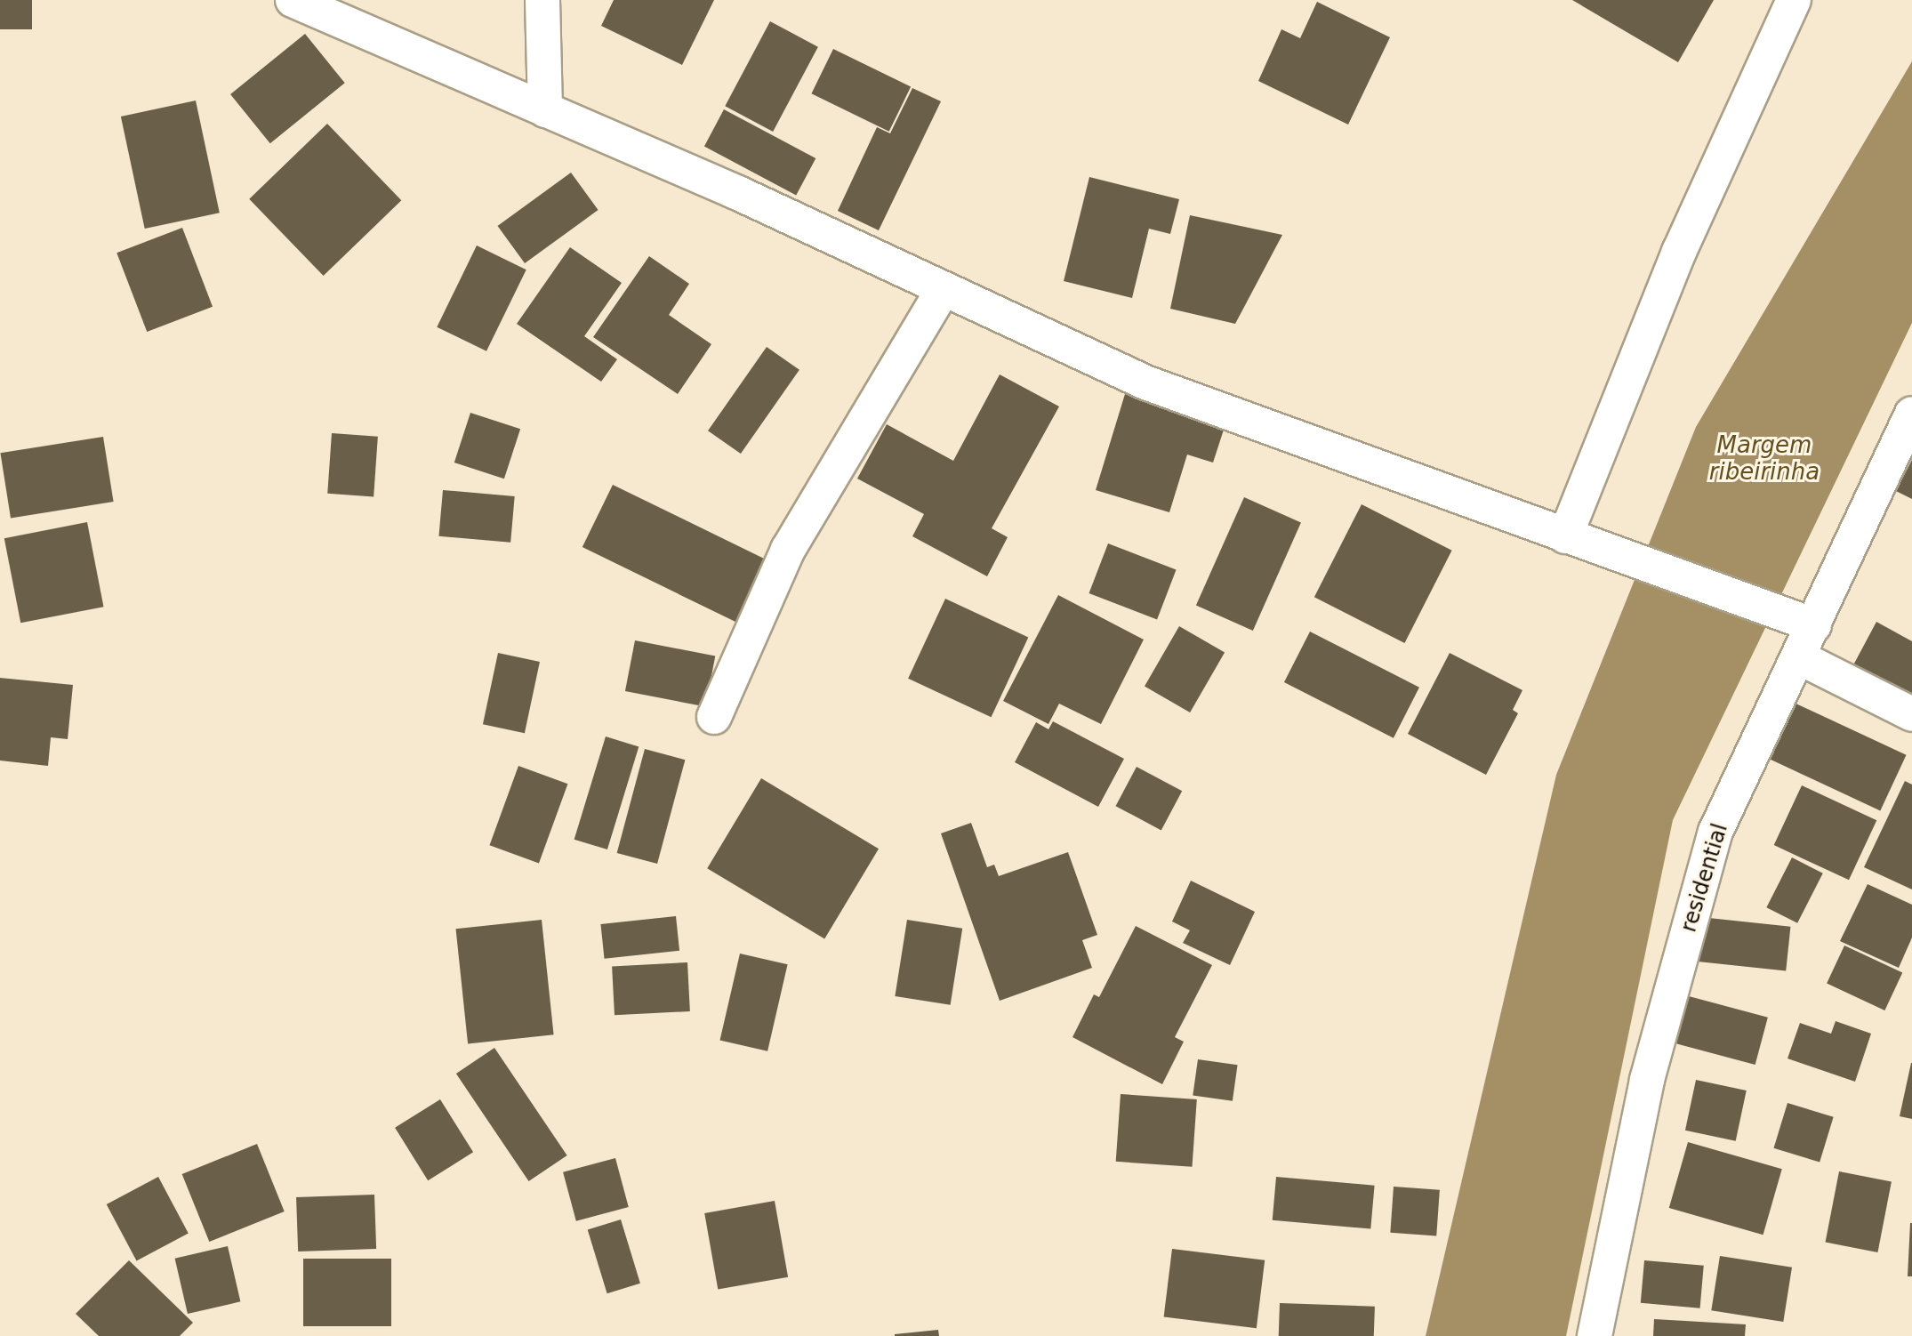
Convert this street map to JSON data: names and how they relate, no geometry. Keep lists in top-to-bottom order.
{
  "streets": {
    "street": ["residential"]
  },
  "water": ["Margem ribeirinha"]
}
